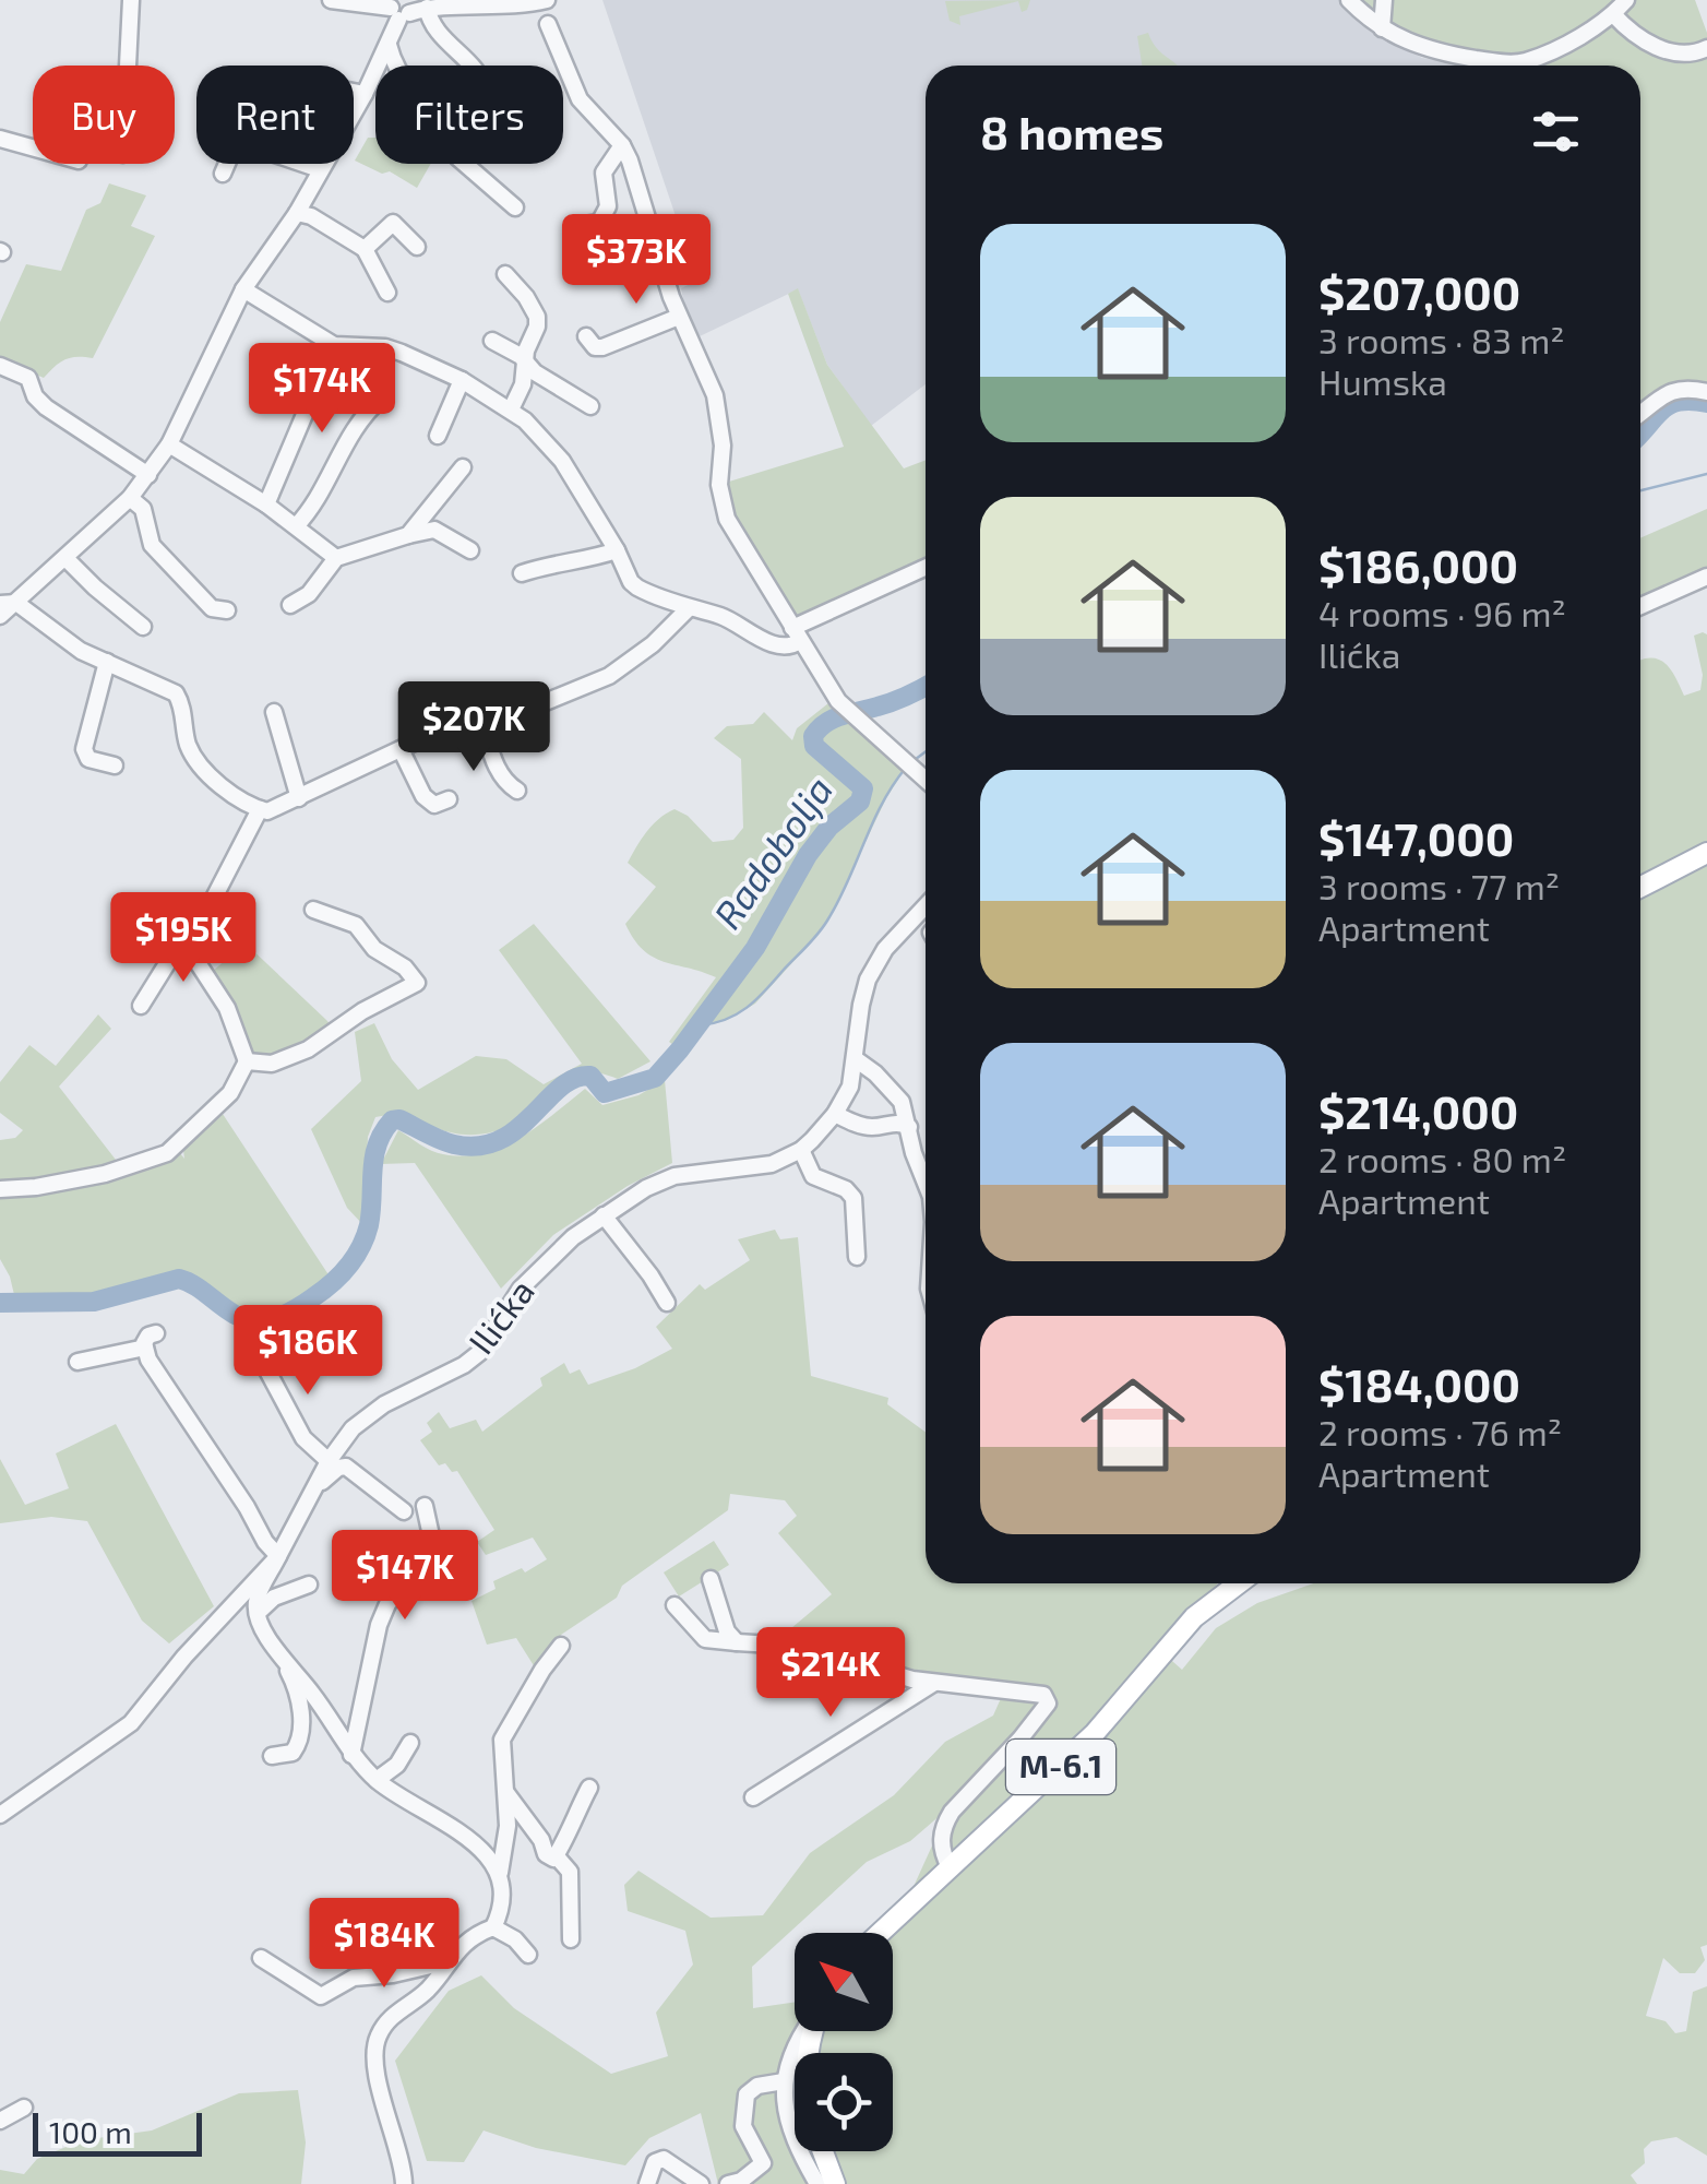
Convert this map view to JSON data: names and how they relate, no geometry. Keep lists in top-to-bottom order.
{
  "streets": {
    "main road": ["M-6.1"],
    "street": ["Ilićka"]
  },
  "water": ["Radobolja"],
  "scale_bar": "100 m",
  "north": "top left",
  "page": {
    "chip": ["Buy", "Rent", "Filters"],
    "heading": "8 homes",
    "list": [
      {
        "name": "$207,000",
        "note": "3 rooms · 83 m² · Humska"
      },
      {
        "name": "$186,000",
        "note": "4 rooms · 96 m² · Ilićka"
      },
      {
        "name": "$147,000",
        "note": "3 rooms · 77 m² · Apartment"
      },
      {
        "name": "$214,000",
        "note": "2 rooms · 80 m² · Apartment"
      },
      {
        "name": "$184,000",
        "note": "2 rooms · 76 m² · Apartment"
      }
    ],
    "price": [
      "$373K",
      "$174K",
      "$207K",
      "$195K",
      "$186K",
      "$147K",
      "$214K",
      "$184K"
    ],
    "scale": "100 m"
  }
}
